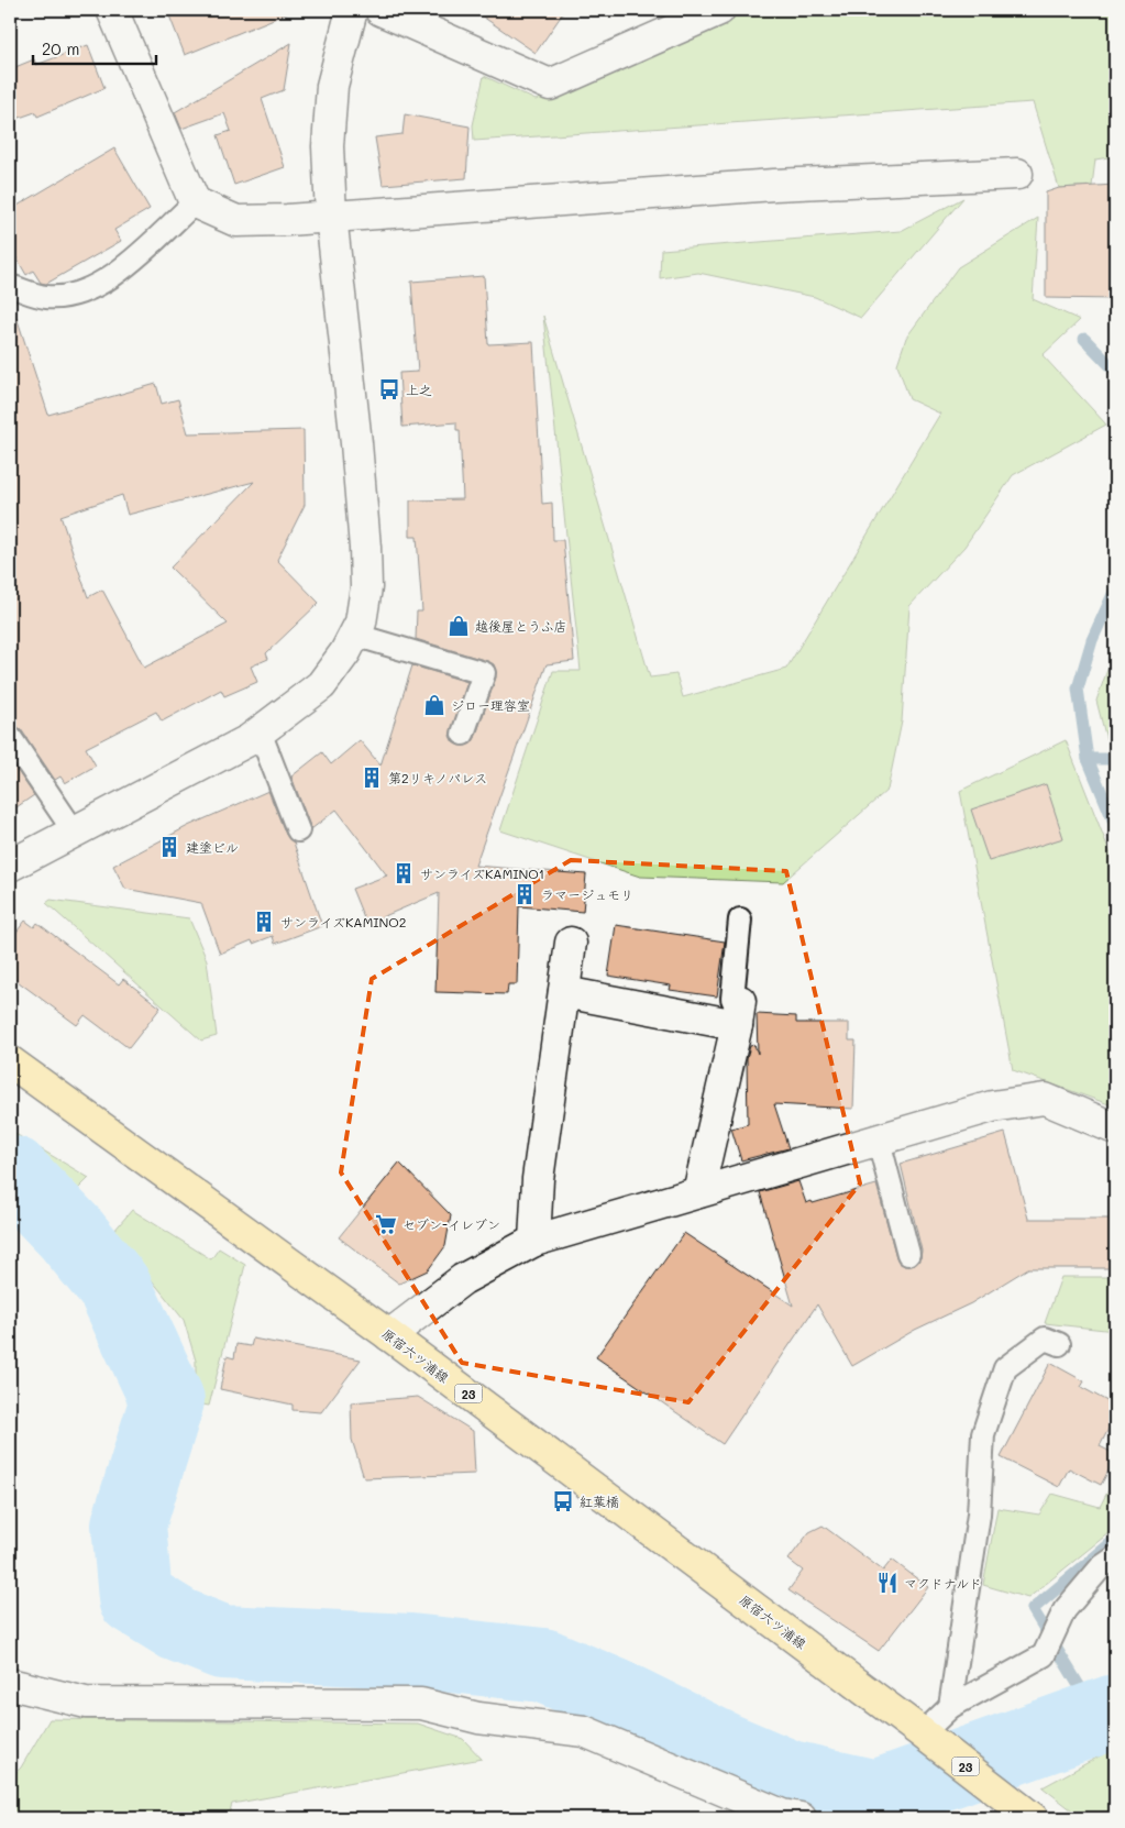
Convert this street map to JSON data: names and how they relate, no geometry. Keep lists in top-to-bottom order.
{
  "streets": {
    "main road": ["原宿六ツ浦線", "23"]
  },
  "crossings": [
    ["原宿六ツ浦線", "23"]
  ],
  "places": {
    "bus stop": ["上之", "紅葉橋"],
    "shop": ["越後屋とうふ店", "ジロー理容室"],
    "building": [
      "第2リキノパレス",
      "建塗ビル",
      "サンライズKAMINO1",
      "ラマージュモリ",
      "サンライズKAMINO2"
    ],
    "supermarket": ["セブン-イレブン"],
    "restaurant": ["マクドナルド"]
  },
  "scale_bar": "20 m"
}
